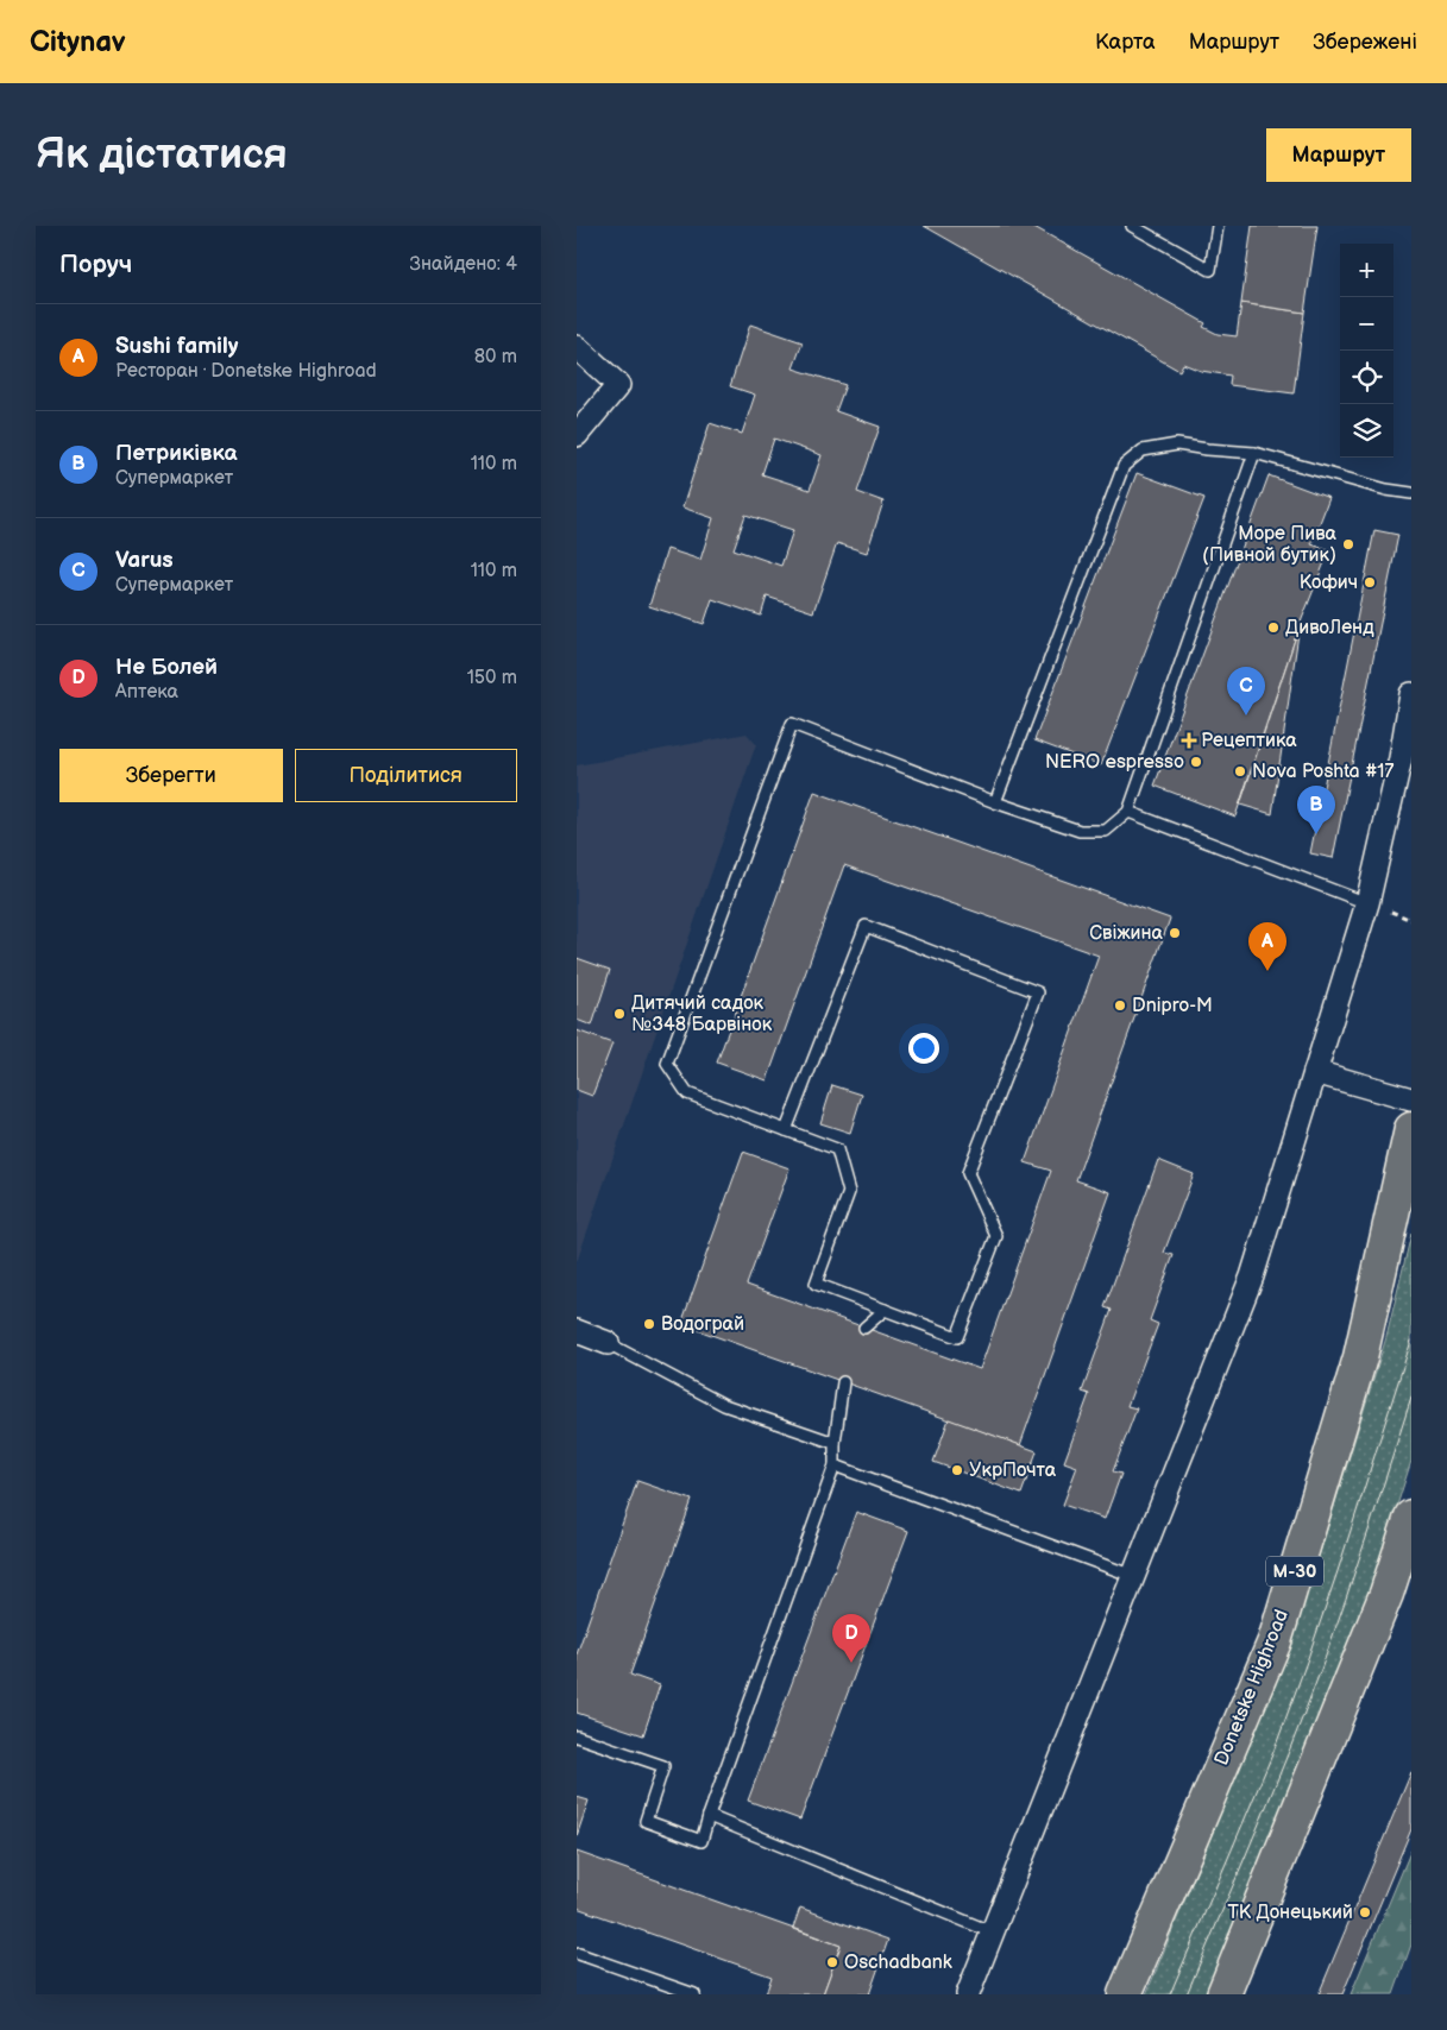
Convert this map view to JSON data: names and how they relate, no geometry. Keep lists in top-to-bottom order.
{
  "streets": {
    "highway": ["М-30", "Donetske Highroad"]
  },
  "places": {
    "other": [
      "Море Пива (Пивной бутик)",
      "Кофич",
      "ДивоЛенд",
      "NERO espresso",
      "Nova Poshta #17",
      "Свіжина",
      "Dnipro-M",
      "Дитячий садок №348 Барвінок",
      "Водограй",
      "УкрПочта",
      "ТК Донецький",
      "Oschadbank"
    ],
    "health": ["Рецептика"]
  },
  "page": {
    "header": "Citynav",
    "nav": ["Карта", "Маршрут", "Збережені"],
    "buttons": [
      "Маршрут",
      ["Зберегти", "Поділитися"]
    ],
    "title": "Як дістатися",
    "heading": ["Поруч", "Знайдено: 4"],
    "map_buttons": ["+", "−"],
    "list": [
      {
        "mark": "A",
        "name": "Sushi family",
        "note": "Ресторан · Donetske Highroad",
        "value": "80 m"
      },
      {
        "mark": "B",
        "name": "Петриківка",
        "note": "Супермаркет",
        "value": "110 m"
      },
      {
        "mark": "C",
        "name": "Varus",
        "note": "Супермаркет",
        "value": "110 m"
      },
      {
        "mark": "D",
        "name": "Не Болей",
        "note": "Аптека",
        "value": "150 m"
      }
    ],
    "pins": [
      "C",
      "B",
      "A",
      "D"
    ]
  }
}
